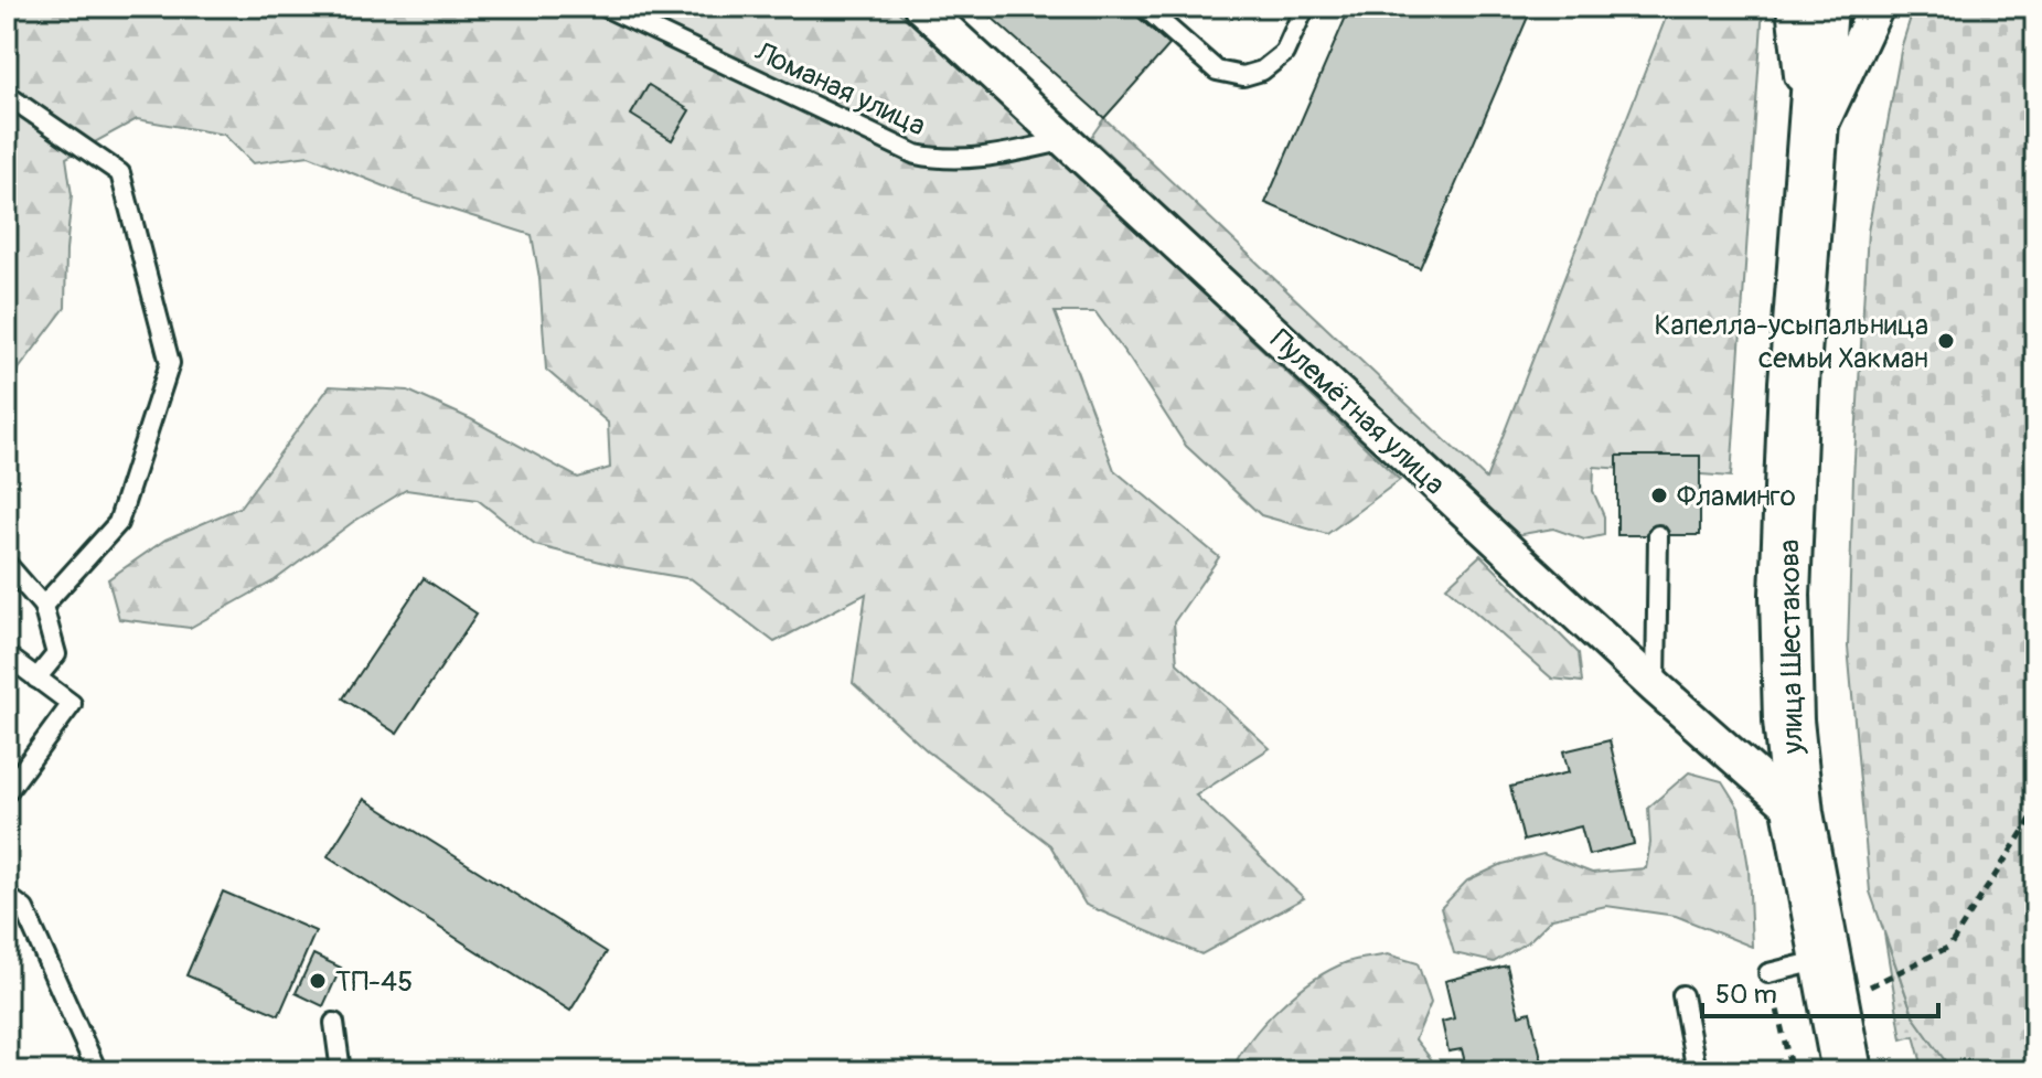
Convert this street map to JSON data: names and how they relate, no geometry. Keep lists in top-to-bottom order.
{
  "streets": {
    "main road": ["улица Шестакова"],
    "street": ["Пулемётная улица"],
    "lane": ["Ломаная улица"]
  },
  "crossings": [
    ["Ломаная улица", "Пулемётная улица"],
    ["Пулемётная улица", "улица Шестакова"]
  ],
  "places": ["Капелла-усыпальница семьи Хакман", "Фламинго", "ТП-45"],
  "scale_bar": "50 m"
}
